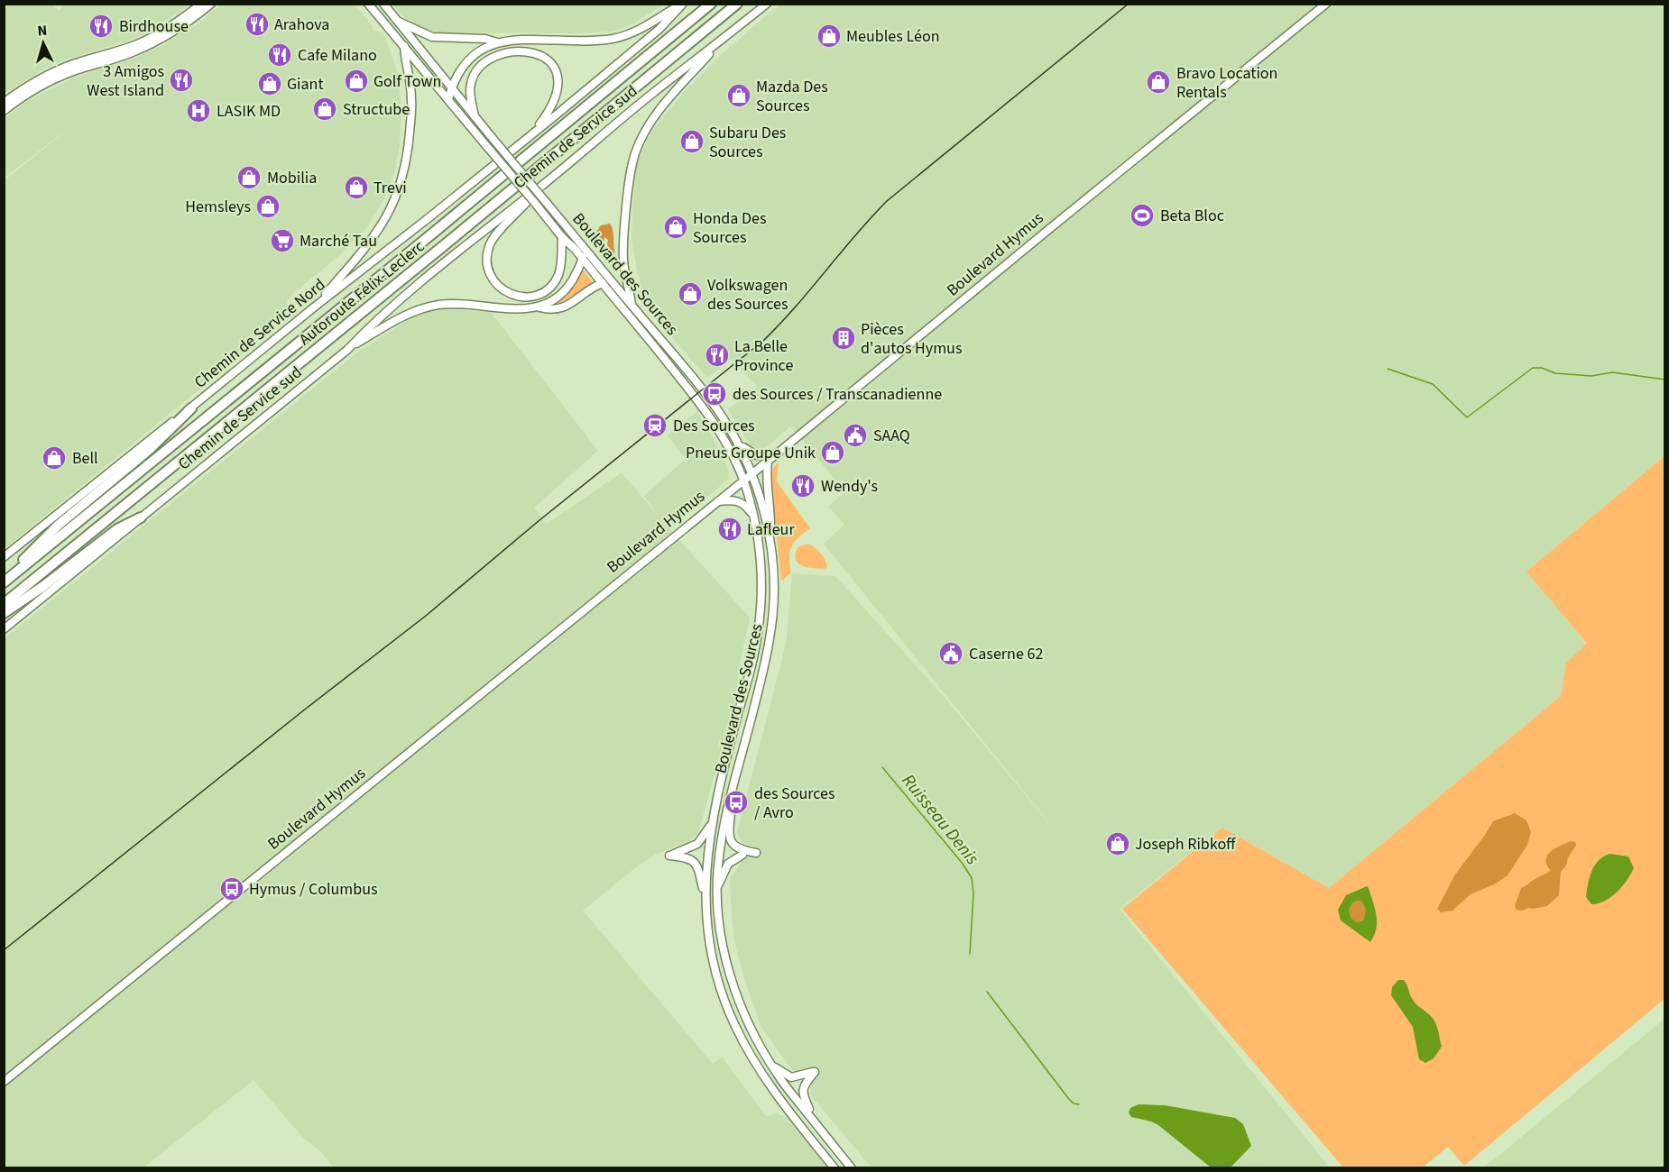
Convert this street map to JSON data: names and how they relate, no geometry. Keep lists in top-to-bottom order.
{
  "streets": {
    "highway": ["Autoroute Félix-Leclerc"],
    "main road": [
      "Chemin de Service sud",
      "Boulevard Hymus",
      "Boulevard des Sources",
      "Chemin de Service Nord"
    ]
  },
  "crossings": [
    ["Boulevard Hymus", "Boulevard des Sources"]
  ],
  "water": ["Ruisseau Denis"],
  "places": {
    "restaurant": [
      "Arahova",
      "Birdhouse",
      "Cafe Milano",
      "3 Amigos West Island",
      "La Belle Province",
      "Wendy's",
      "Lafleur"
    ],
    "shop": [
      "Meubles Léon",
      "Golf Town",
      "Bravo Location Rentals",
      "Giant",
      "Mazda Des Sources",
      "Structube",
      "Subaru Des Sources",
      "Mobilia",
      "Trevi",
      "Hemsleys",
      "Honda Des Sources",
      "Volkswagen des Sources",
      "Pneus Groupe Unik",
      "Bell",
      "Joseph Ribkoff"
    ],
    "hospital": ["LASIK MD"],
    "sports": ["Beta Bloc"],
    "supermarket": ["Marché Tau"],
    "building": ["Pièces d'autos Hymus"],
    "bus stop": ["des Sources / Transcanadienne", "des Sources / Avro", "Hymus / Columbus"],
    "station": ["Des Sources"],
    "public building": ["SAAQ", "Caserne 62"]
  },
  "north": "top"
}
